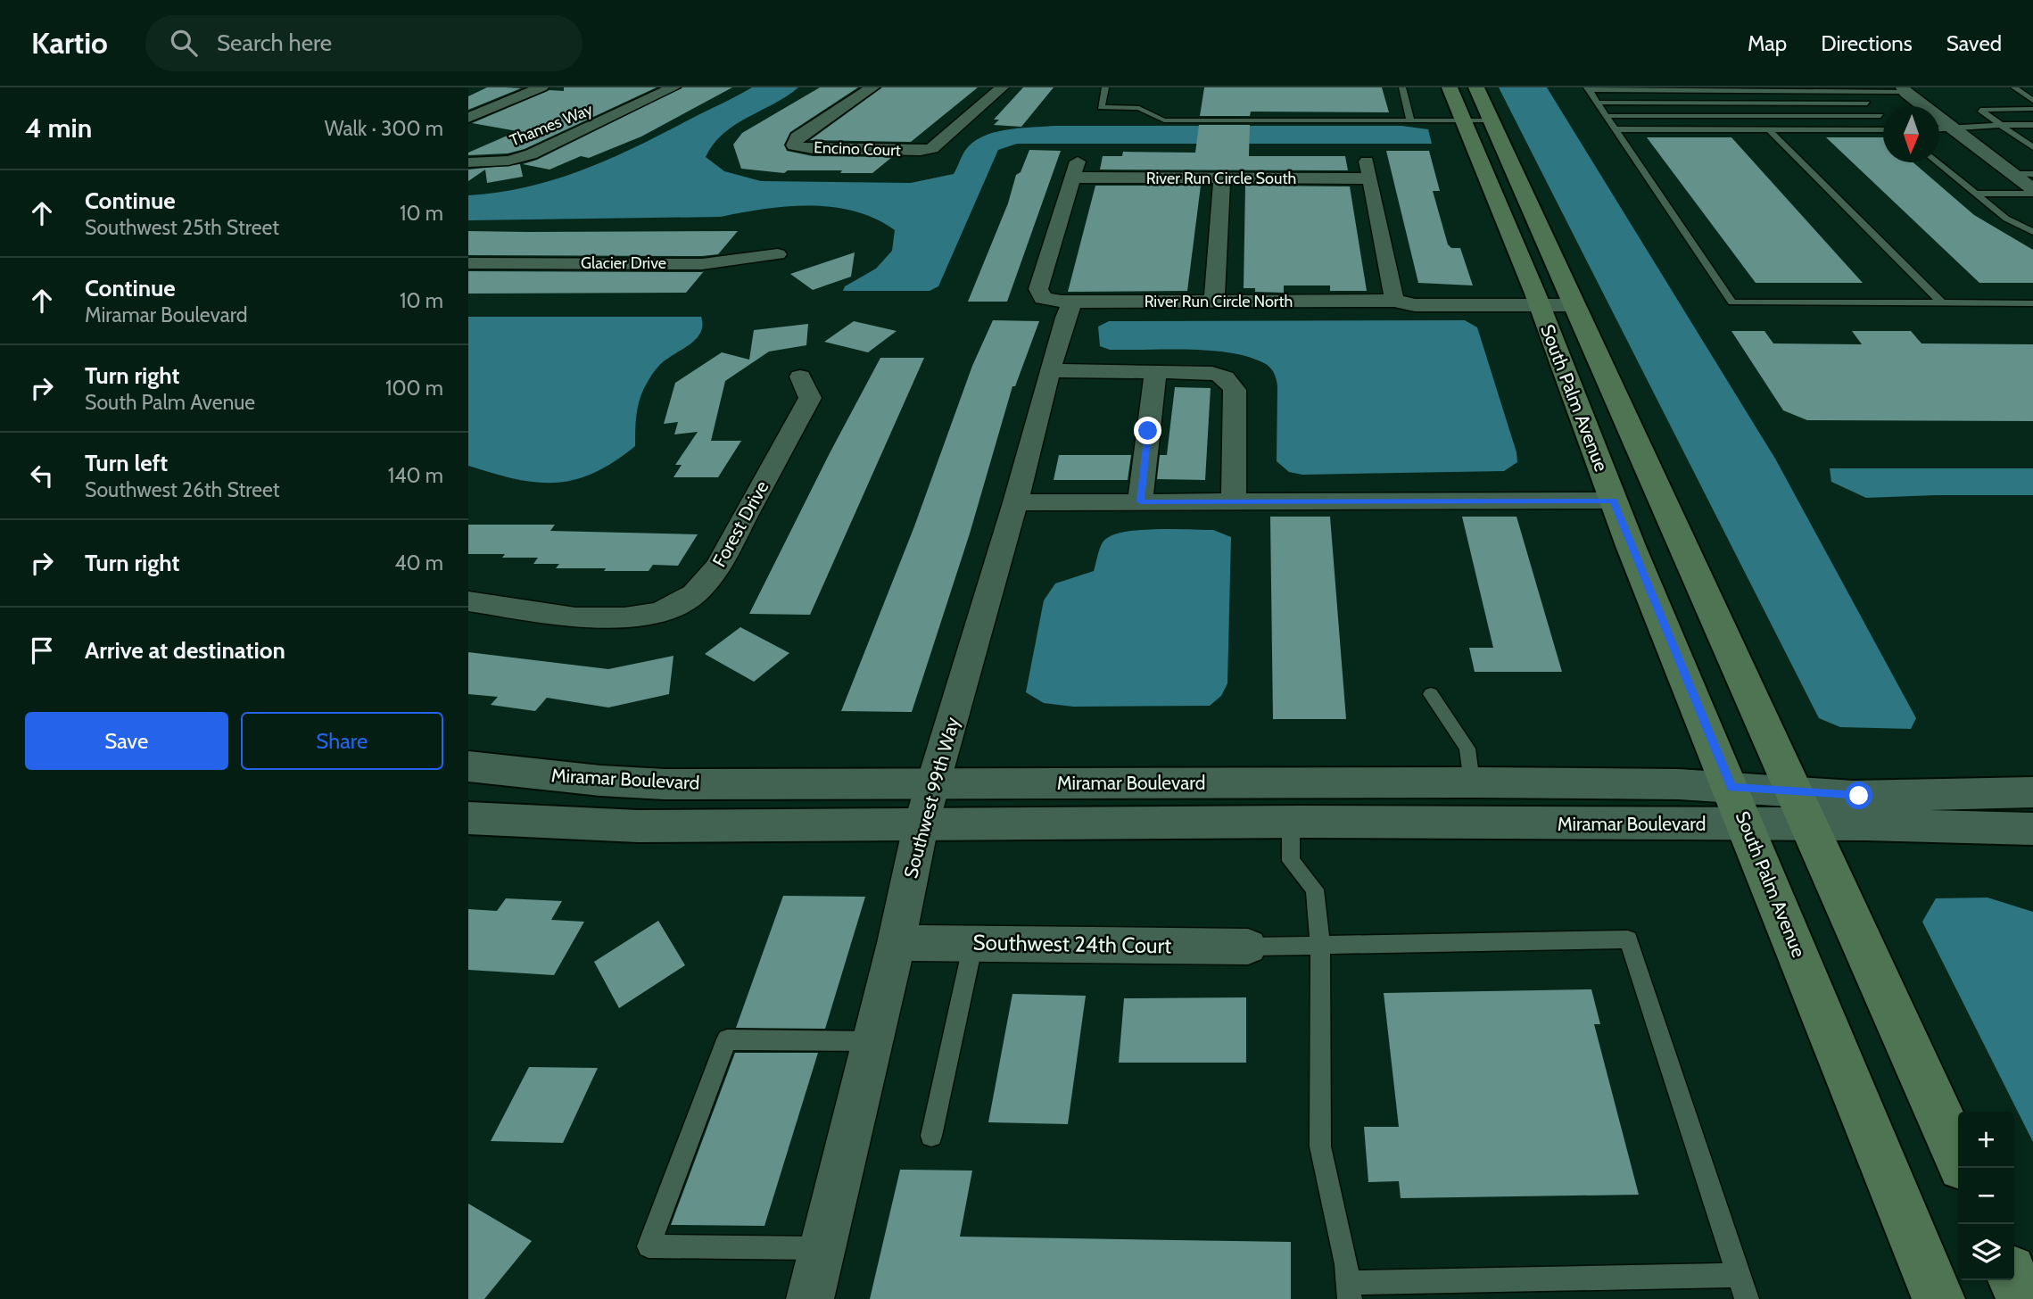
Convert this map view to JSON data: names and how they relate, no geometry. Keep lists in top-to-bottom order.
{
  "streets": {
    "main road": ["South Palm Avenue"],
    "street": [
      "Thames Way",
      "Encino Court",
      "River Run Circle South",
      "Glacier Drive",
      "River Run Circle North",
      "Forest Drive",
      "Miramar Boulevard",
      "Southwest 99th Way",
      "Southwest 24th Court"
    ]
  },
  "crossings": [
    ["River Run Circle South", "River Run Circle North"],
    ["River Run Circle North", "South Palm Avenue"],
    ["River Run Circle North", "Southwest 99th Way"],
    ["South Palm Avenue", "Miramar Boulevard"],
    ["Miramar Boulevard", "Southwest 99th Way"],
    ["Southwest 99th Way", "Southwest 24th Court"]
  ],
  "north": "bottom",
  "page": {
    "header": "Kartio",
    "search": "Search here",
    "nav": ["Map", "Directions", "Saved"],
    "heading": ["4 min", "Walk · 300 m"],
    "list": [
      ["Continue", "Southwest 25th Street", "10 m"],
      ["Continue", "Miramar Boulevard", "10 m"],
      ["Turn right", "South Palm Avenue", "100 m"],
      ["Turn left", "Southwest 26th Street", "140 m"],
      ["Turn right", "40 m"],
      "Arrive at destination"
    ],
    "buttons": ["Save", "Share"],
    "map_buttons": ["+", "−"]
  }
}
